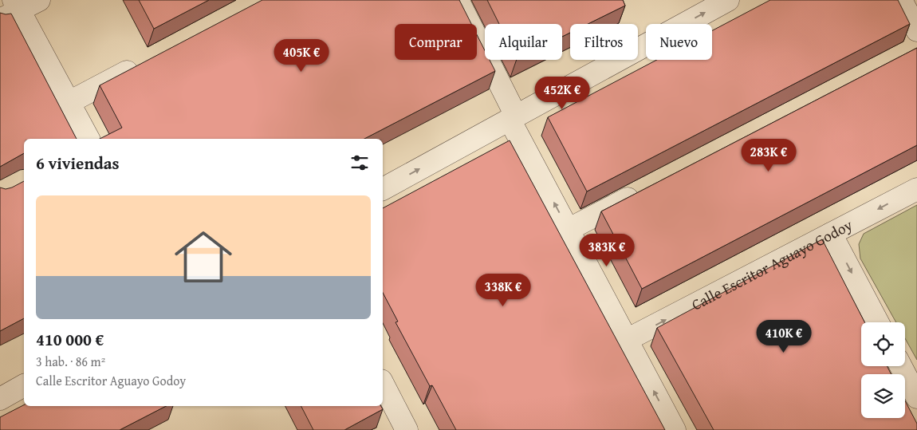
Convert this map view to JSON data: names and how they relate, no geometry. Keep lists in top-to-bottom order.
{
  "streets": {
    "street": ["Calle Escritor Aguayo Godoy"]
  },
  "page": {
    "chip": [
      "Comprar",
      "Alquilar",
      "Filtros",
      "Nuevo"
    ],
    "price": [
      "405K €",
      "452K €",
      "283K €",
      "383K €",
      "338K €",
      "410K €"
    ],
    "heading": "6 viviendas",
    "list": [
      {
        "name": "410 000 €",
        "note": "3 hab. · 86 m² · Calle Escritor Aguayo Godoy"
      }
    ]
  }
}
